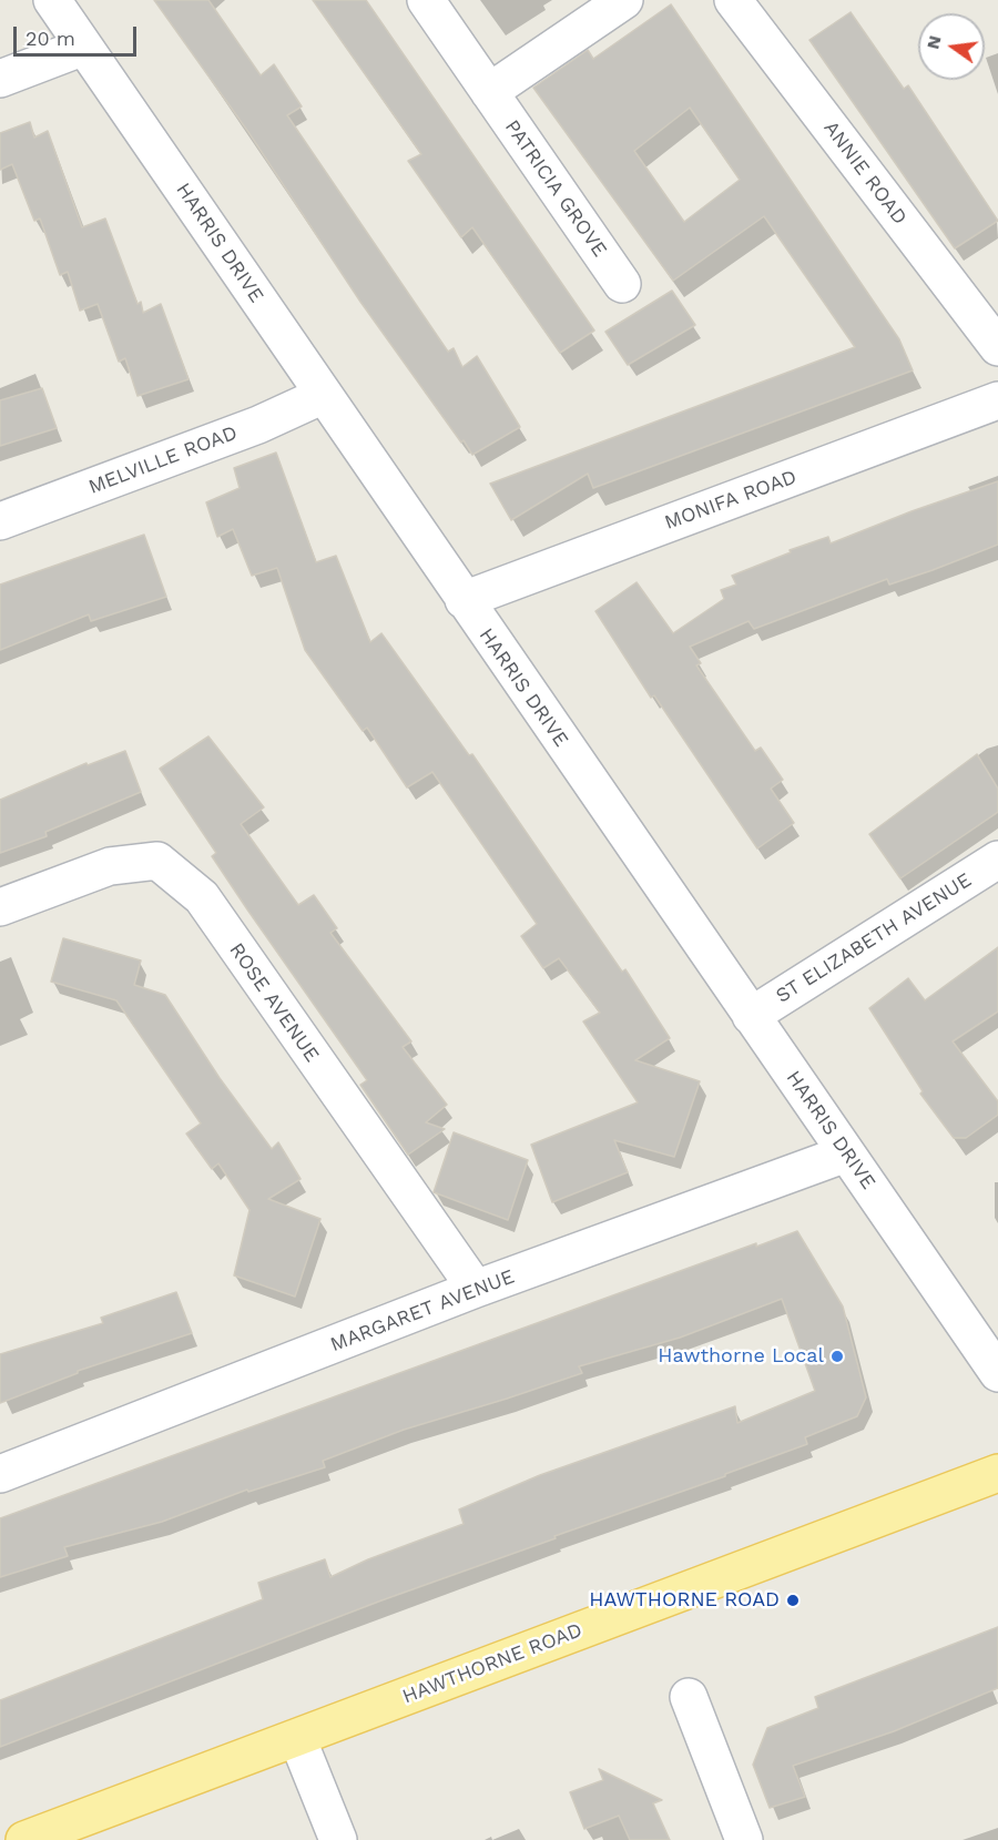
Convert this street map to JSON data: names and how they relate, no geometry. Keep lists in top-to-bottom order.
{
  "streets": {
    "main road": ["HAWTHORNE ROAD"],
    "street": [
      "ANNIE ROAD",
      "PATRICIA GROVE",
      "HARRIS DRIVE",
      "MELVILLE ROAD",
      "MONIFA ROAD",
      "ST ELIZABETH AVENUE",
      "ROSE AVENUE",
      "MARGARET AVENUE"
    ]
  },
  "crossings": [
    ["HARRIS DRIVE", "MELVILLE ROAD"],
    ["HARRIS DRIVE", "MONIFA ROAD"],
    ["HARRIS DRIVE", "ST ELIZABETH AVENUE"],
    ["HARRIS DRIVE", "MARGARET AVENUE"],
    ["ROSE AVENUE", "MARGARET AVENUE"]
  ],
  "places": ["Hawthorne Local", "HAWTHORNE ROAD"],
  "scale_bar": "20 m",
  "north": "left"
}
